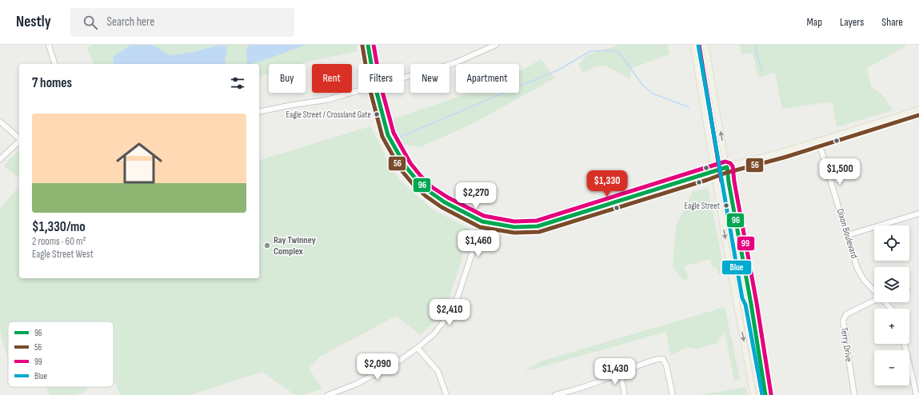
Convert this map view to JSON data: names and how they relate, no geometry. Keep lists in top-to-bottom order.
{
  "streets": {
    "street": ["Dixon Boulevard", "Terry Drive"]
  },
  "places": ["Eagle Street / Crossland Gate", "Eagle Street", "Ray Twinney Complex"],
  "lines": [
    "transit line 96",
    "transit line 99",
    "transit line Blue",
    "transit line 56"
  ],
  "legend": [
    "96",
    "56",
    "99",
    "Blue"
  ],
  "page": {
    "header": "Nestly",
    "search": "Search here",
    "nav": ["Map", "Layers", "Share"],
    "chip": [
      "Buy",
      "Rent",
      "Filters",
      "New",
      "Apartment"
    ],
    "heading": "7 homes",
    "list": [
      {
        "name": "$1,330/mo",
        "note": "2 rooms · 60 m² · Eagle Street West"
      }
    ],
    "price": [
      "$1,500",
      "$1,330",
      "$2,270",
      "$1,460",
      "$2,410",
      "$2,090",
      "$1,430"
    ],
    "map_buttons": ["+", "−"]
  }
}
